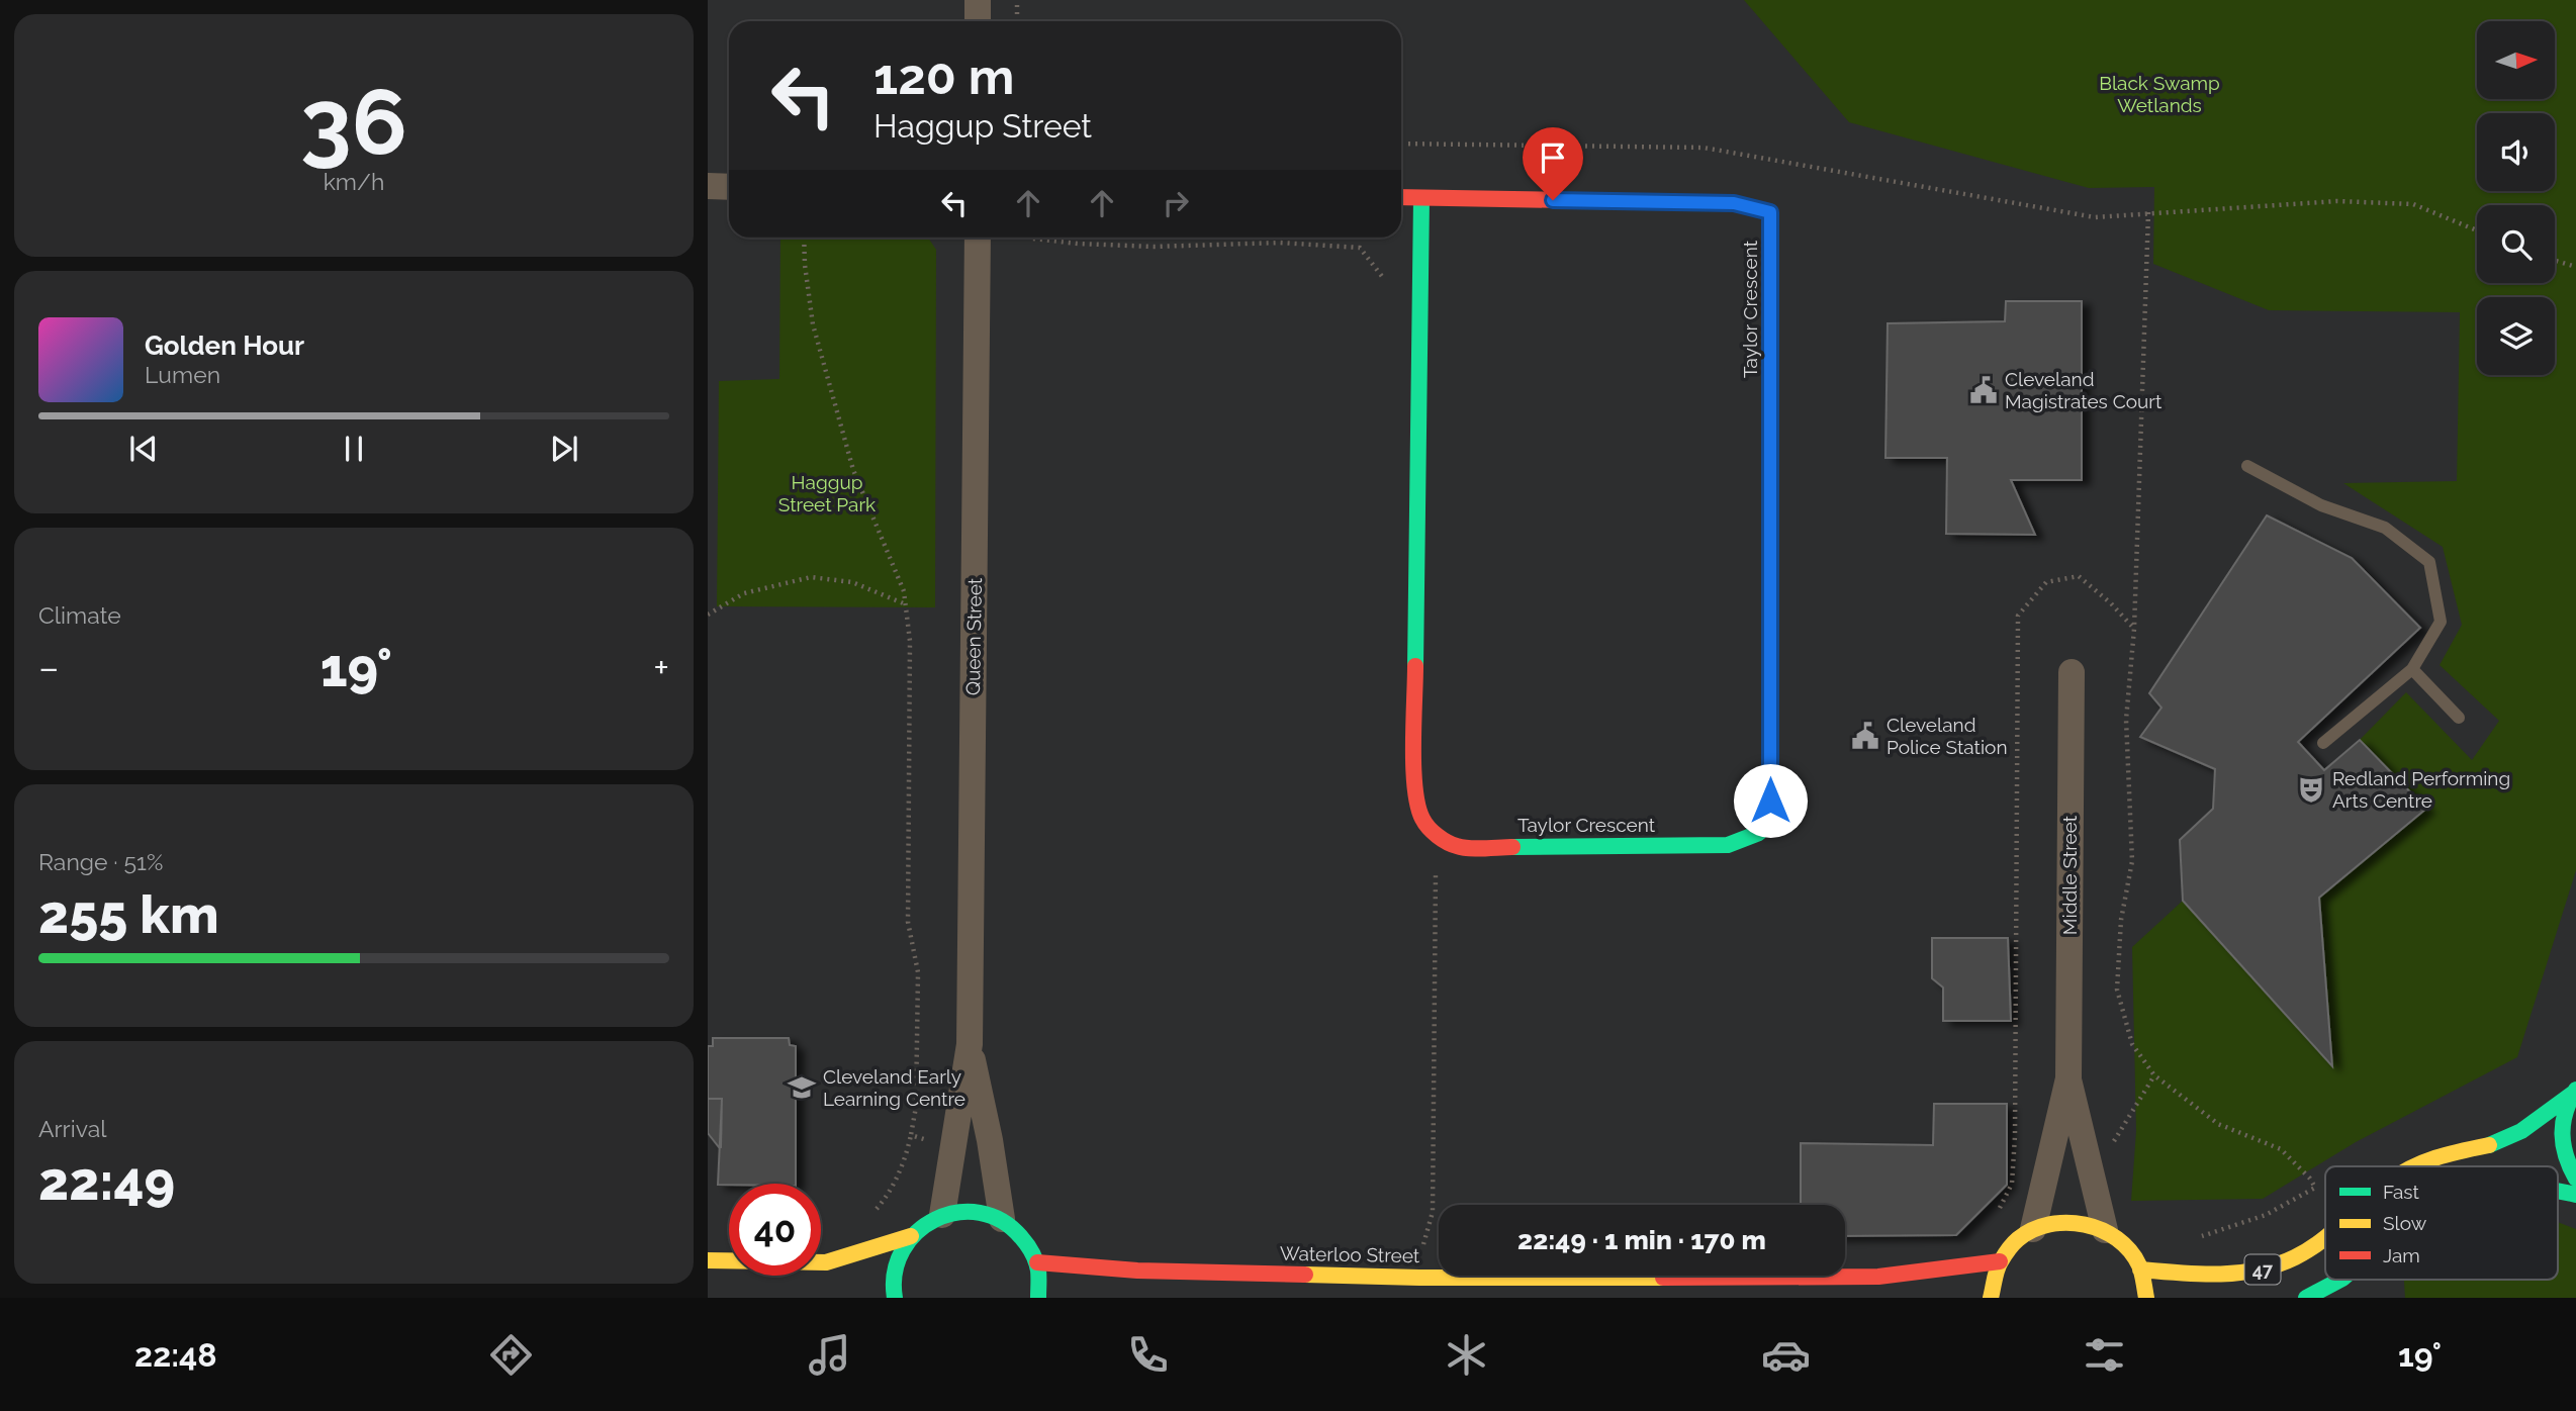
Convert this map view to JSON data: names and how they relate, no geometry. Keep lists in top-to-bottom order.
{
  "streets": {
    "main road": ["Taylor Crescent", "Waterloo Street", "47"],
    "street": ["Queen Street", "Middle Street"]
  },
  "parks": ["Black Swamp Wetlands", "Haggup Street Park"],
  "places": {
    "public building": ["Cleveland Magistrates Court", "Cleveland Police Station"],
    "theatre": ["Redland Performing Arts Centre"],
    "school or university": ["Cleveland Early Learning Centre"]
  },
  "legend": ["Fast", "Slow", "Jam"],
  "north": "right",
  "page": {
    "tile": [
      ["36", "km/h"],
      "Climate",
      ["Range · 51%", "255 km"],
      ["Arrival", "22:49"]
    ],
    "turn": ["120 m", "Haggup Street"],
    "song": ["Golden Hour", "Lumen"],
    "heat": ["−", "19°", "+"],
    "limit": "40",
    "trip": "22:49 · 1 min · 170 m",
    "tabs": ["22:48", "19°"]
  }
}
